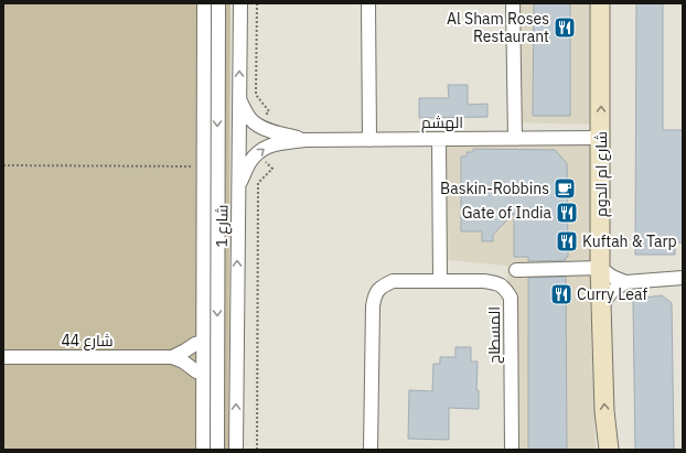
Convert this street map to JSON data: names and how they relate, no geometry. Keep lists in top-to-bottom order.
{
  "streets": {
    "street": [
      "الهشم",
      "شارع ام الدوم",
      "شارع 1",
      "المسطاح",
      "شارع 44"
    ]
  },
  "crossings": [
    ["الهشم", "شارع ام الدوم"],
    ["شارع 1", "شارع 44"]
  ],
  "places": {
    "restaurant": [
      "Al Sham Roses Restaurant",
      "Gate of India",
      "Kuftah & Tarp",
      "Curry Leaf"
    ],
    "cafe": ["Baskin-Robbins"]
  }
}
